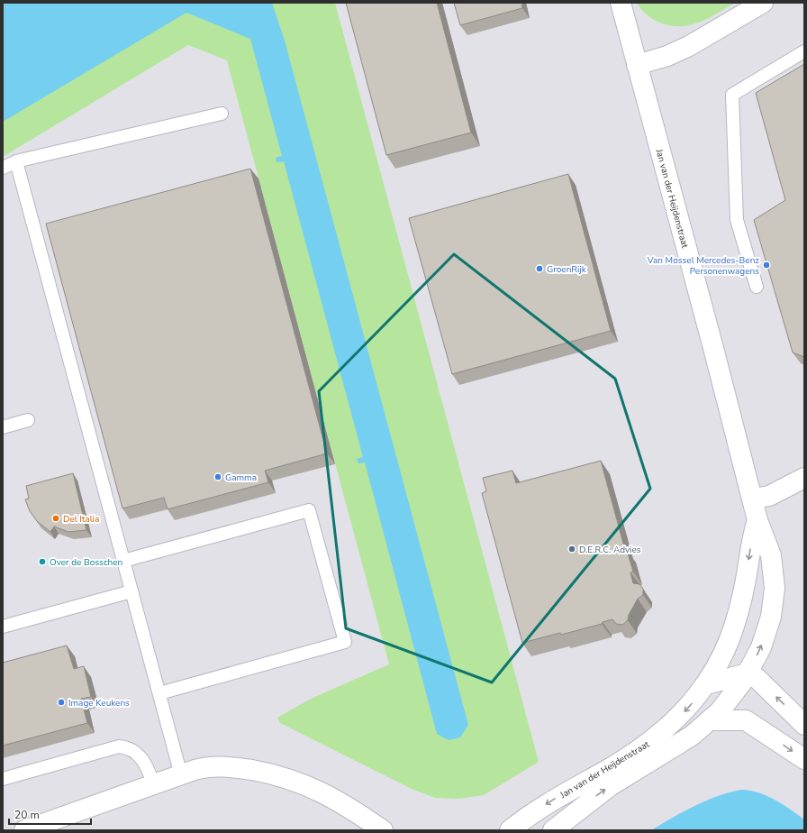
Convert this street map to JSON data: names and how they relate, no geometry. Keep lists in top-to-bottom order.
{
  "streets": {
    "street": ["Jan van der Heijdenstraat"]
  },
  "places": [
    "Van Mossel Mercedes-Benz Personenwagens",
    "GroenRijk",
    "Gamma",
    "Del Italia",
    "D.E.R.C. Advies",
    "Over de Bosschen",
    "Image Keukens"
  ],
  "scale_bar": "20 m"
}
